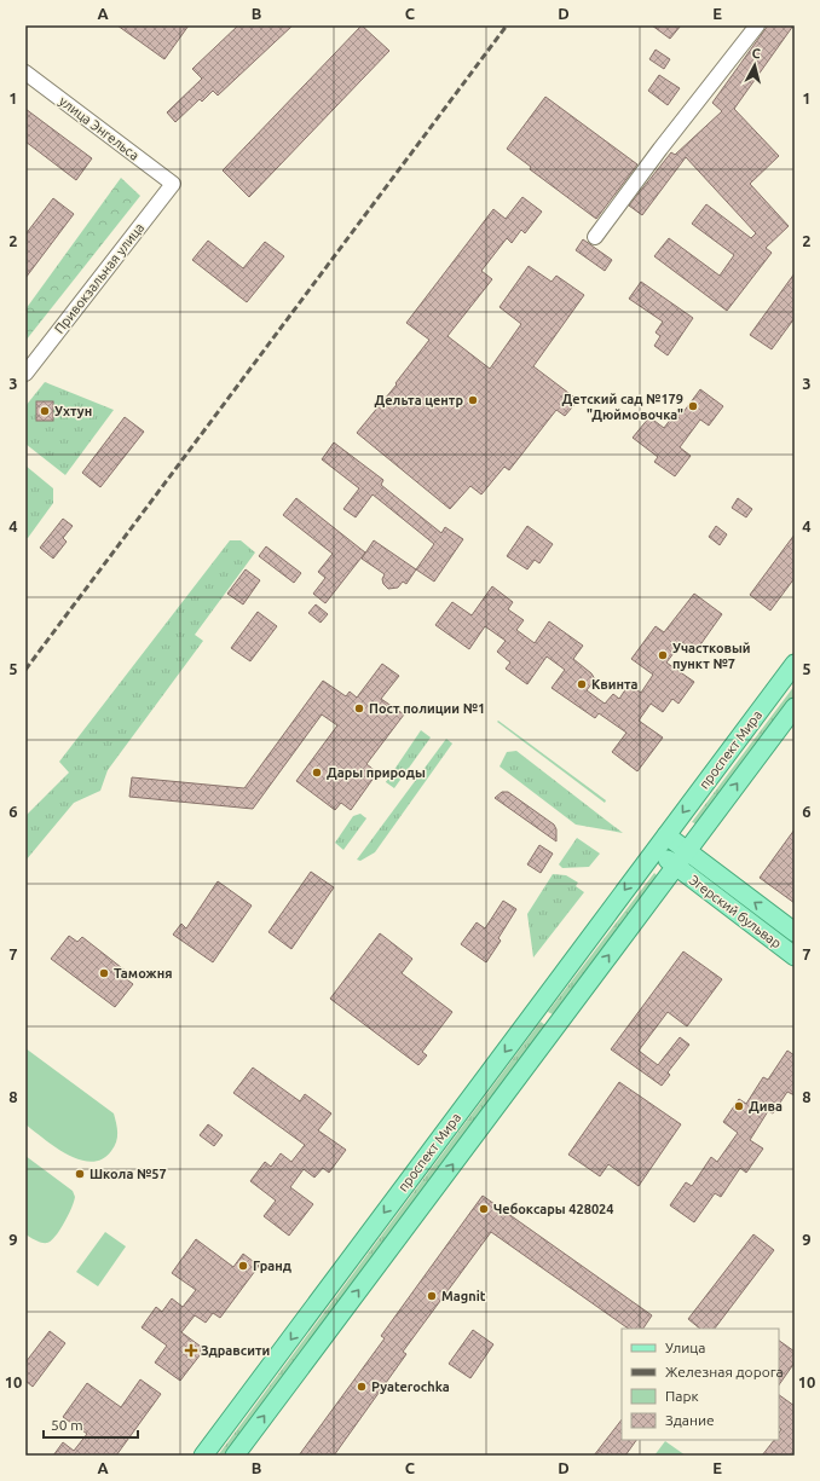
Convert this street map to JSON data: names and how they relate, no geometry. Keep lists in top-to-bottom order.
{
  "streets": {
    "main road": ["проспект Мира", "Эгерский бульвар"],
    "street": ["улица Энгельса", "Привокзальная улица"]
  },
  "crossings": [
    ["улица Энгельса", "Привокзальная улица"],
    ["проспект Мира", "Эгерский бульвар"]
  ],
  "places": {
    "other": [
      "Дельта центр",
      "Детский сад №179 \"Дюймовочка\"",
      "Ухтун",
      "Участковый пункт №7",
      "Квинта",
      "Пост полиции №1",
      "Дары природы",
      "Таможня",
      "Дива",
      "Школа №57",
      "Чебоксары 428024",
      "Гранд",
      "Magnit",
      "Pyaterochka"
    ],
    "health": ["Здравсити"]
  },
  "legend": [
    "Улица",
    "Железная дорога",
    "Парк",
    "Здание"
  ],
  "scale_bar": "50 m",
  "north": "top",
  "grid": {
    "columns": [
      "A",
      "B",
      "C",
      "D",
      "E"
    ],
    "rows": [
      "1",
      "2",
      "3",
      "4",
      "5",
      "6",
      "7",
      "8",
      "9",
      "10"
    ]
  }
}
